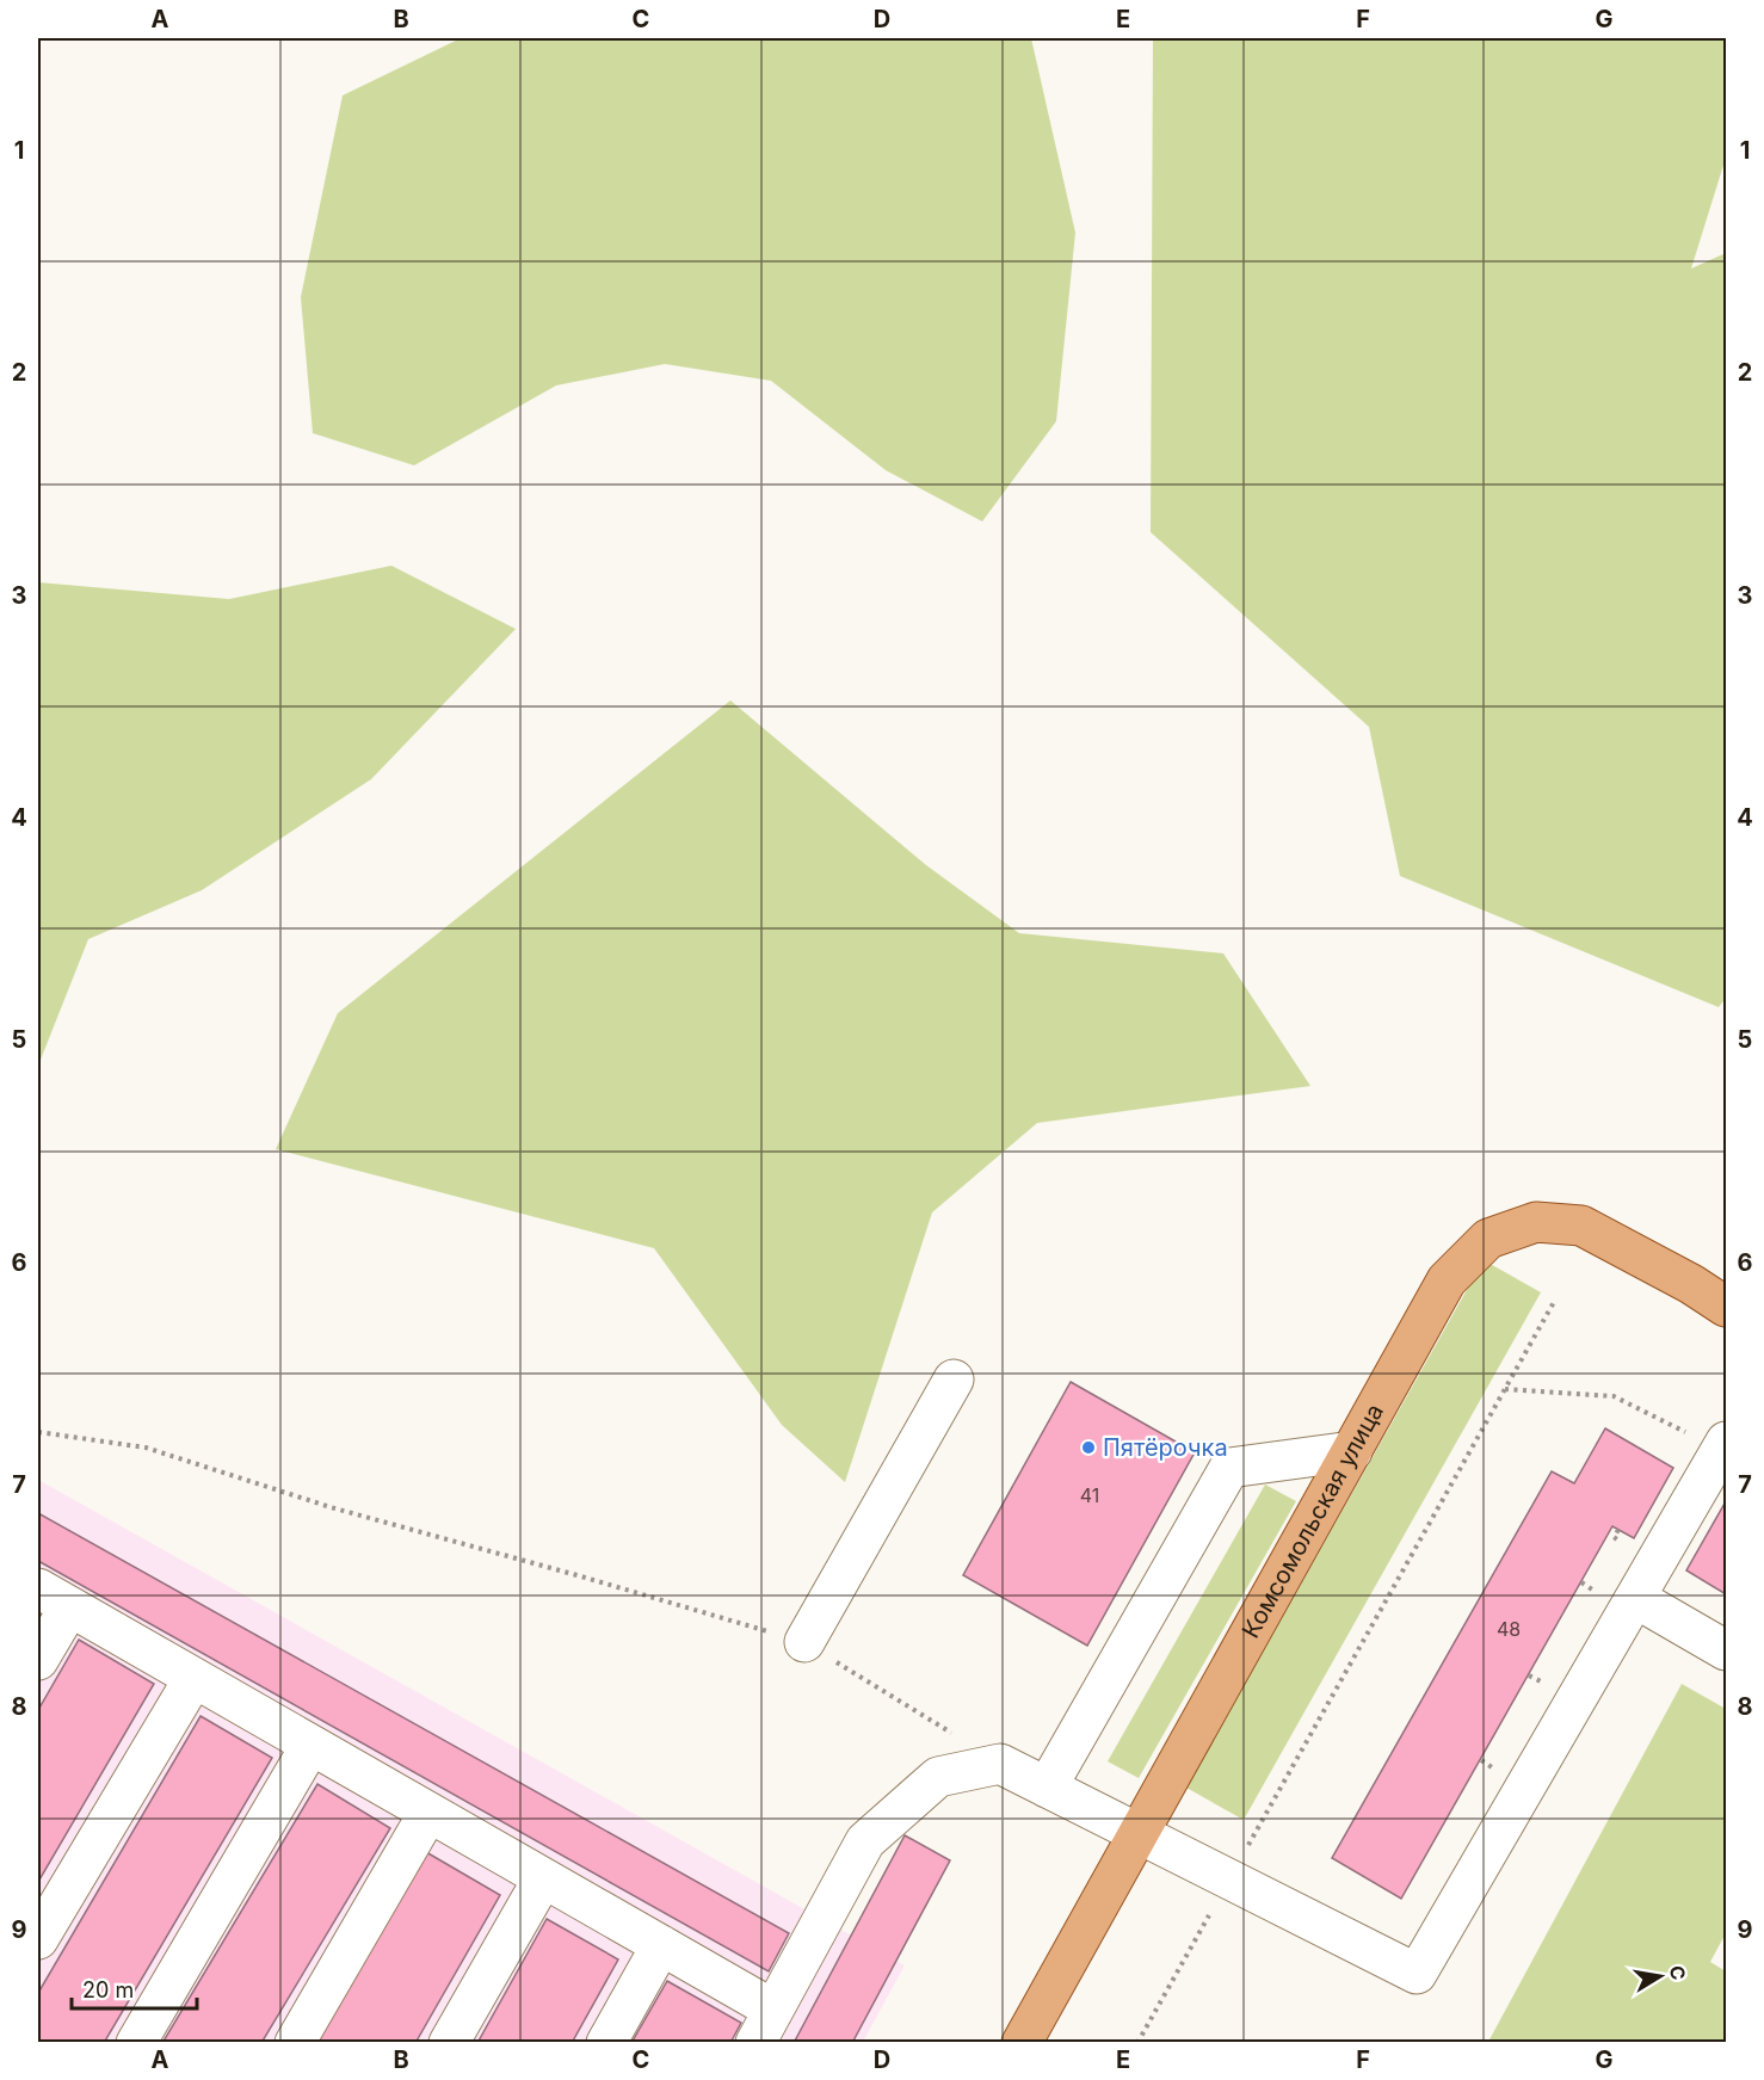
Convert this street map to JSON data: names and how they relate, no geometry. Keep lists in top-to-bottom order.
{
  "streets": {
    "main road": ["Комсомольская улица"]
  },
  "places": ["Пятёрочка"],
  "house_numbers": ["41", "48"],
  "scale_bar": "20 m",
  "north": "right",
  "grid": {
    "columns": [
      "A",
      "B",
      "C",
      "D",
      "E",
      "F",
      "G"
    ],
    "rows": [
      "1",
      "2",
      "3",
      "4",
      "5",
      "6",
      "7",
      "8",
      "9"
    ]
  }
}
